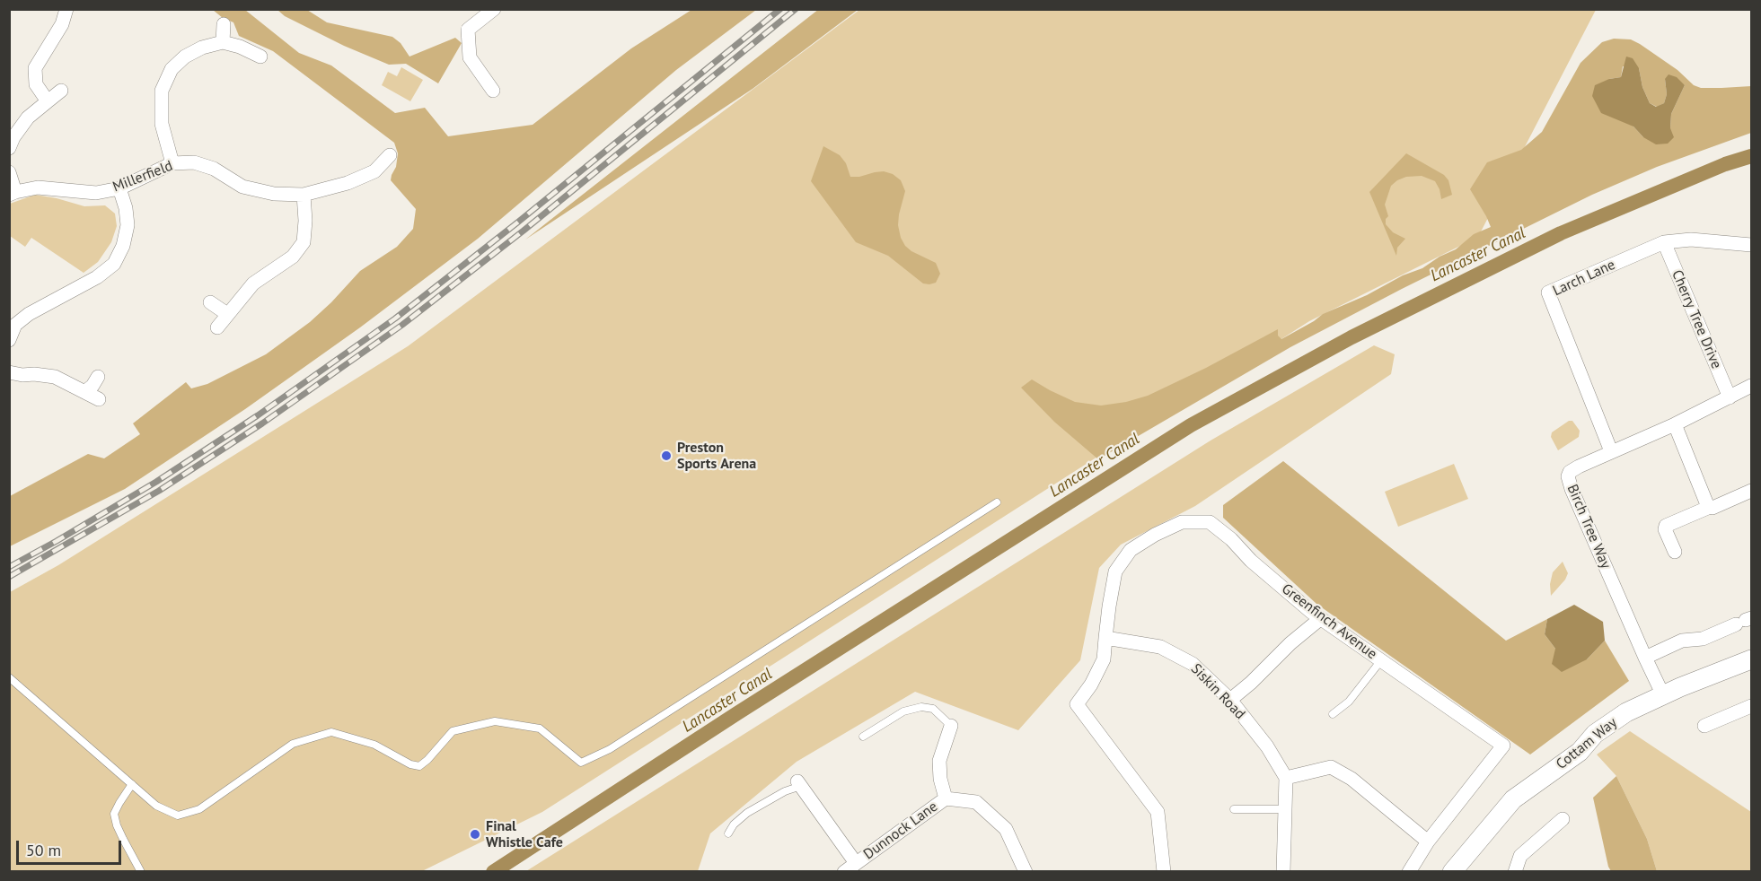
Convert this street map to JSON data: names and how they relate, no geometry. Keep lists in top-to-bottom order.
{
  "streets": {
    "main road": ["Cottam Way"],
    "street": [
      "Millerfield",
      "Larch Lane",
      "Cherry Tree Drive",
      "Birch Tree Way",
      "Greenfinch Avenue",
      "Siskin Road",
      "Dunnock Lane"
    ]
  },
  "crossings": [
    ["Larch Lane", "Cherry Tree Drive"],
    ["Larch Lane", "Birch Tree Way"],
    ["Cherry Tree Drive", "Birch Tree Way"],
    ["Birch Tree Way", "Cottam Way"],
    ["Greenfinch Avenue", "Siskin Road"]
  ],
  "water": ["Lancaster Canal"],
  "places": ["Preston Sports Arena", "Final Whistle Cafe"],
  "scale_bar": "50 m"
}
